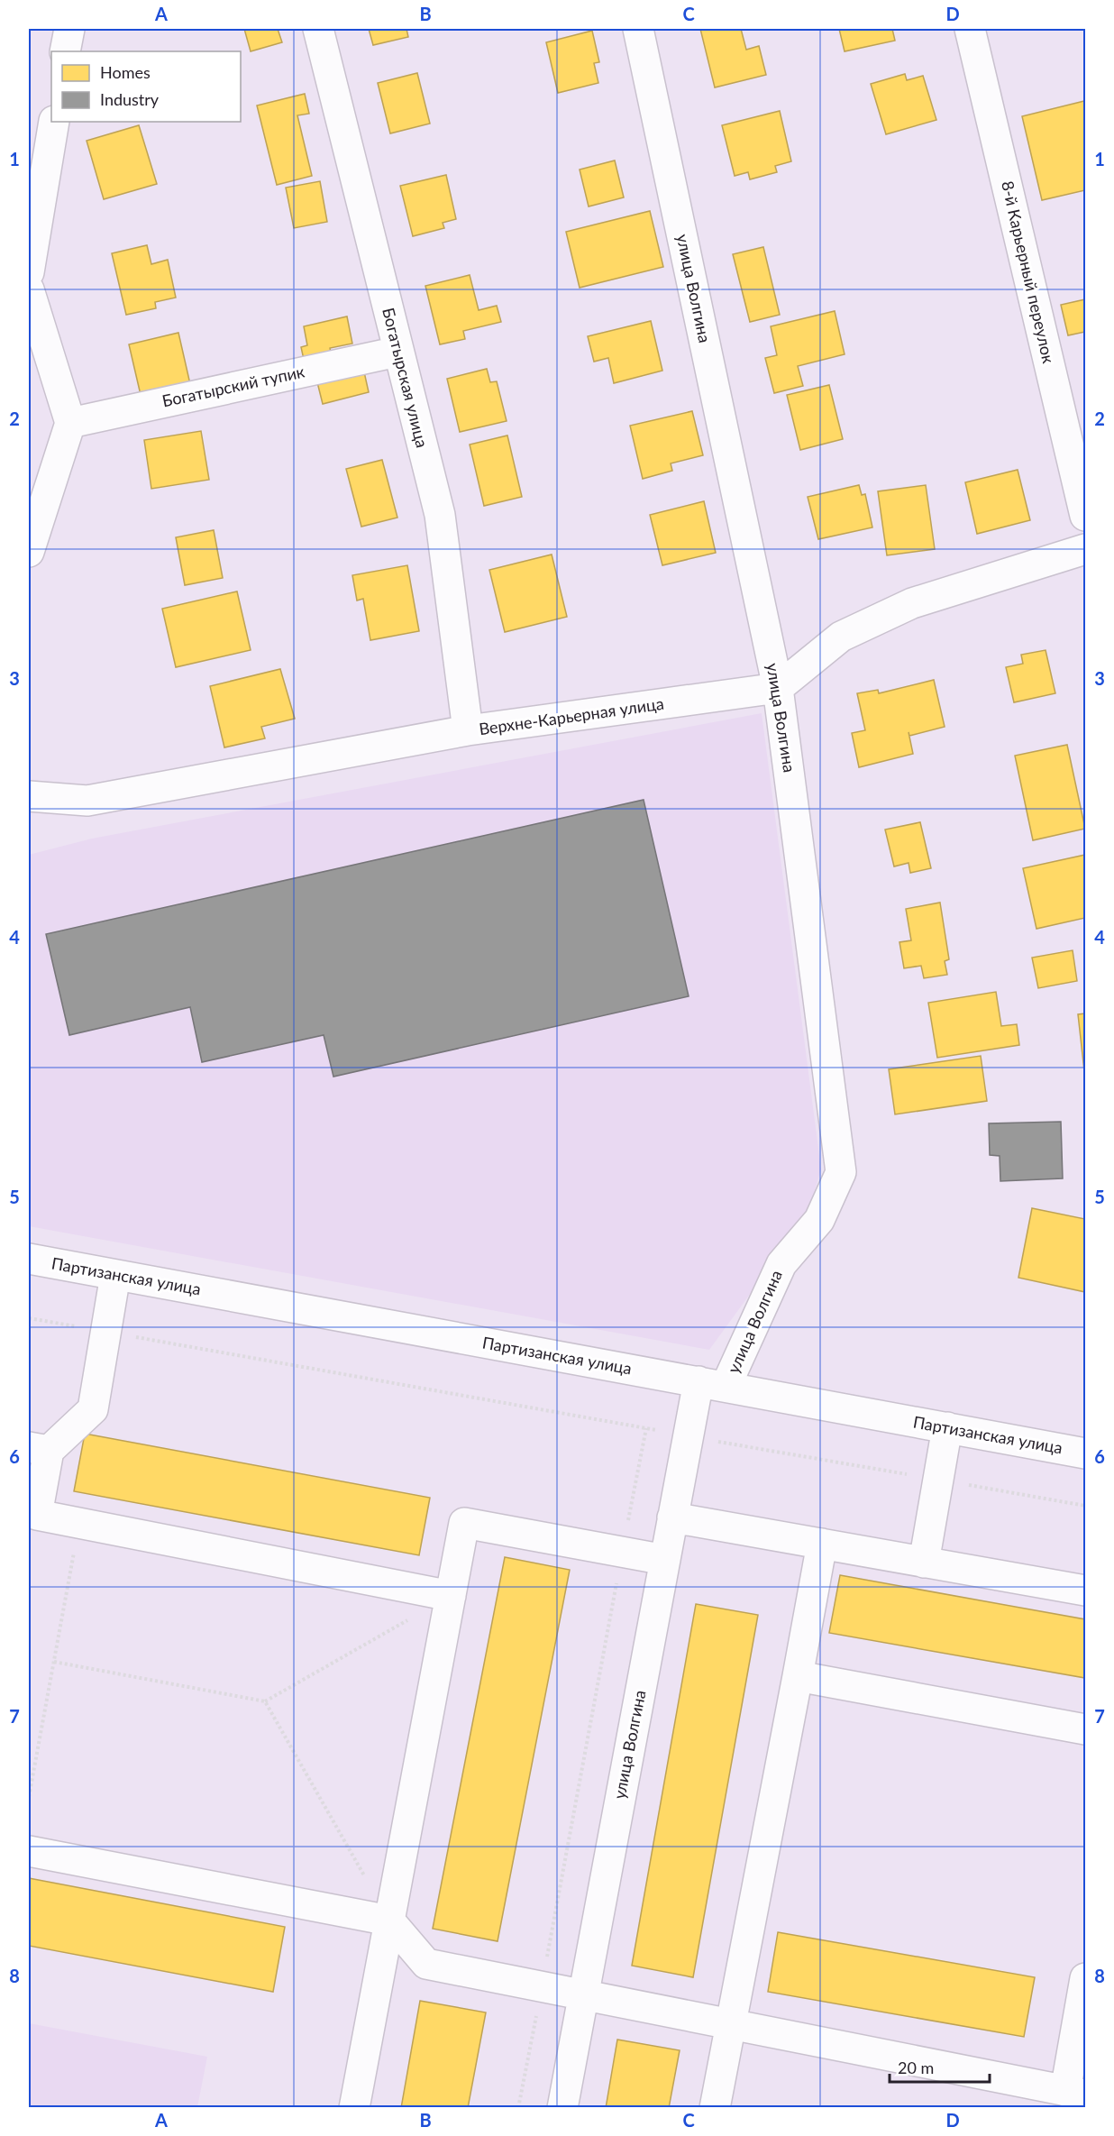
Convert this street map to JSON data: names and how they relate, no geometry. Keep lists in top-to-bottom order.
{
  "streets": {
    "street": [
      "8-й Карьерный переулок",
      "улица Волгина",
      "Богатырская улица",
      "Богатырский тупик",
      "Верхне-Карьерная улица",
      "Партизанская улица"
    ]
  },
  "crossings": [
    ["улица Волгина", "Верхне-Карьерная улица"],
    ["улица Волгина", "Партизанская улица"],
    ["Богатырская улица", "Богатырский тупик"],
    ["Богатырская улица", "Верхне-Карьерная улица"]
  ],
  "legend": ["Homes", "Industry"],
  "scale_bar": "20 m",
  "grid": {
    "columns": [
      "A",
      "B",
      "C",
      "D"
    ],
    "rows": [
      "1",
      "2",
      "3",
      "4",
      "5",
      "6",
      "7",
      "8"
    ]
  }
}
